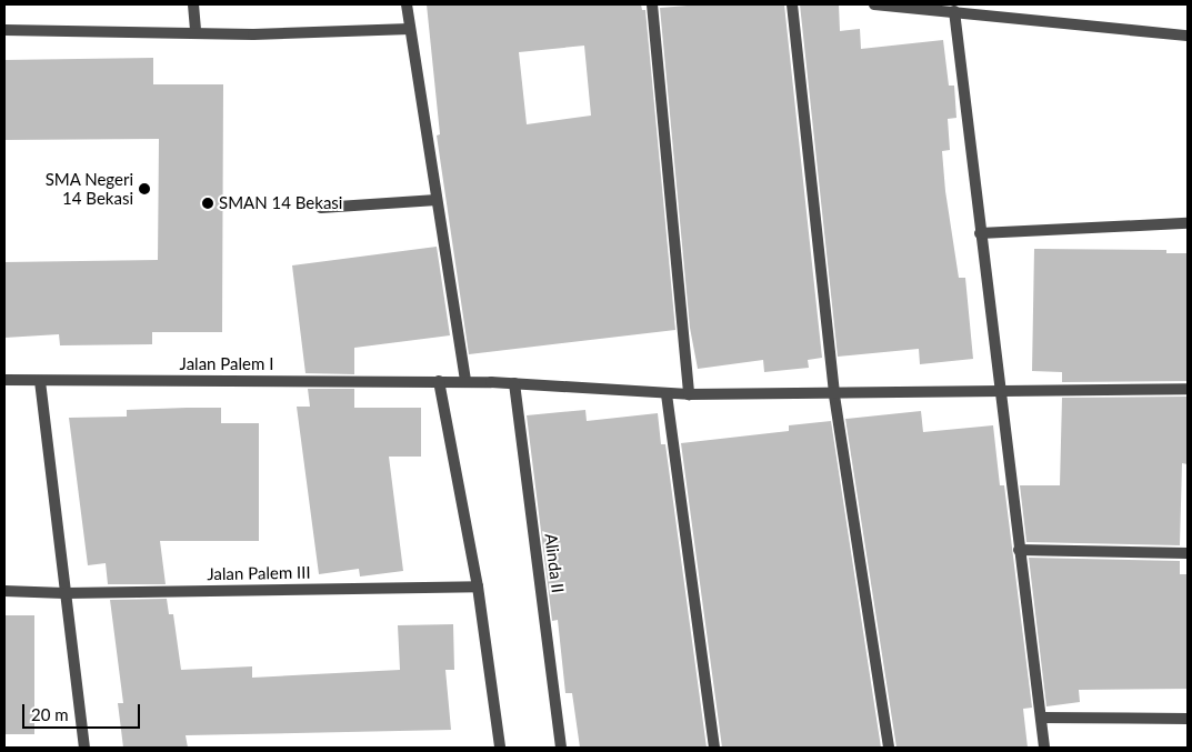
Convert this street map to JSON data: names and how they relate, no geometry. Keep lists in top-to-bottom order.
{
  "streets": {
    "street": ["Jalan Palem I", "Alinda II", "Jalan Palem III"]
  },
  "crossings": [
    ["Jalan Palem I", "Alinda II"]
  ],
  "places": ["SMA Negeri 14 Bekasi", "SMAN 14 Bekasi"],
  "scale_bar": "20 m"
}
